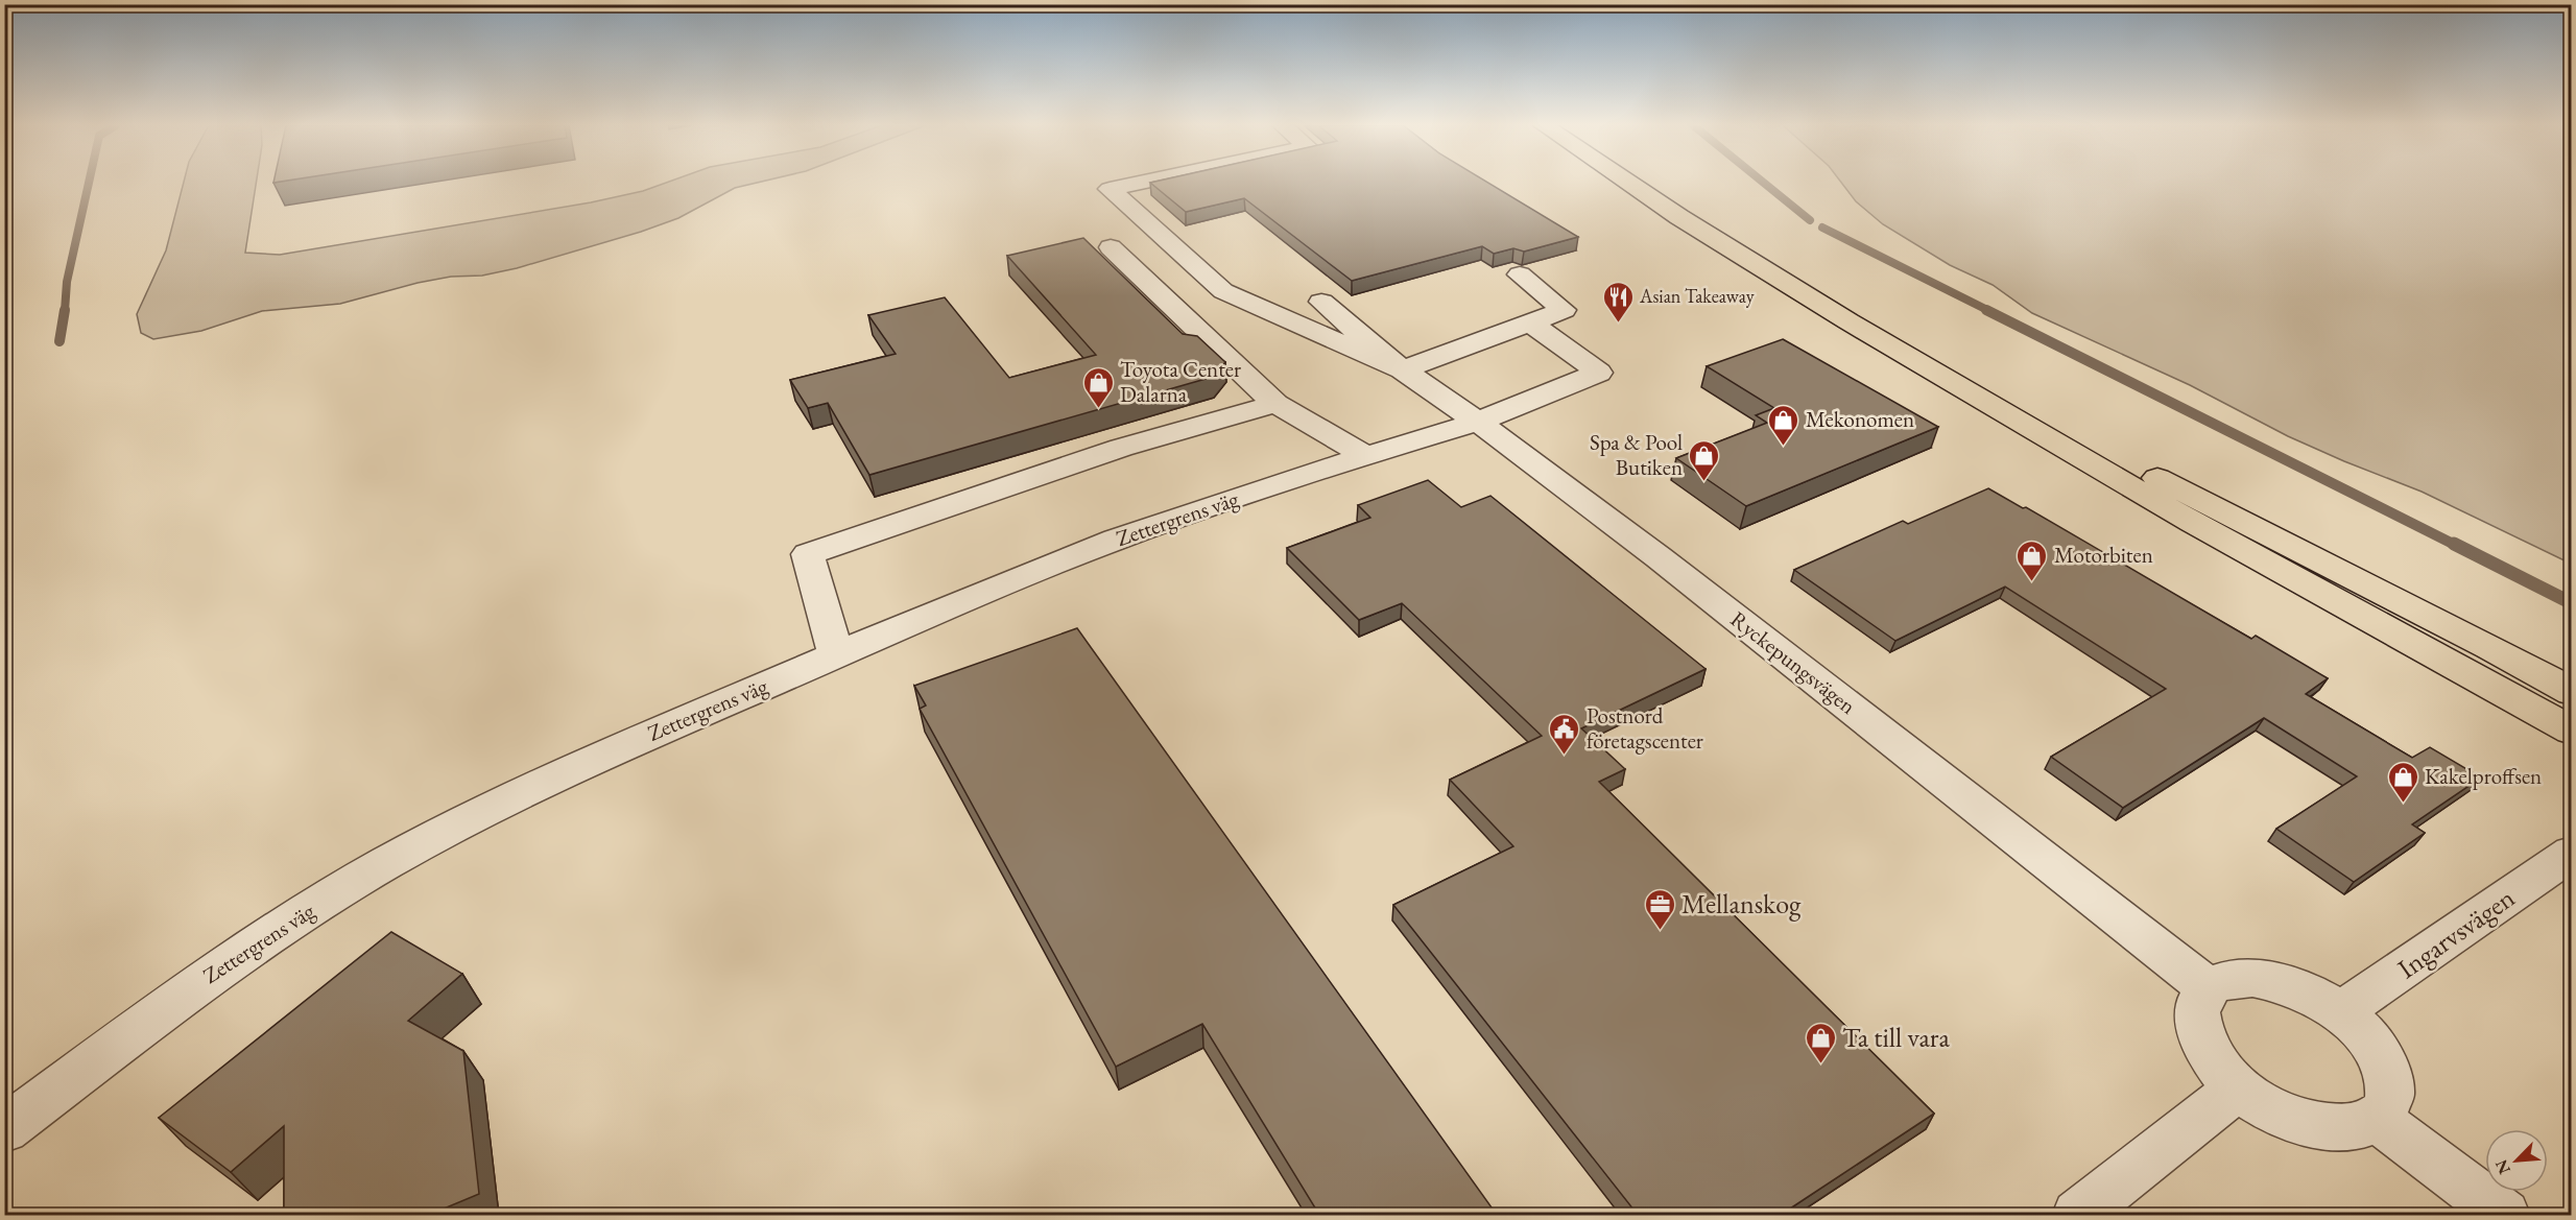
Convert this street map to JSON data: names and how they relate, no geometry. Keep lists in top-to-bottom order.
{
  "streets": {
    "street": ["Zettergrens väg", "Ryckepungsvägen", "Ingarvsvägen"]
  },
  "crossings": [
    ["Zettergrens väg", "Ryckepungsvägen"],
    ["Ryckepungsvägen", "Ingarvsvägen"]
  ],
  "places": {
    "restaurant": ["Asian Takeaway"],
    "shop": [
      "Toyota Center Dalarna",
      "Mekonomen",
      "Spa & Pool Butiken",
      "Motorbiten",
      "Kakelproffsen",
      "Ta till vara"
    ],
    "public building": ["Postnord företagscenter"],
    "office": ["Mellanskog"]
  },
  "north": "bottom left"
}
